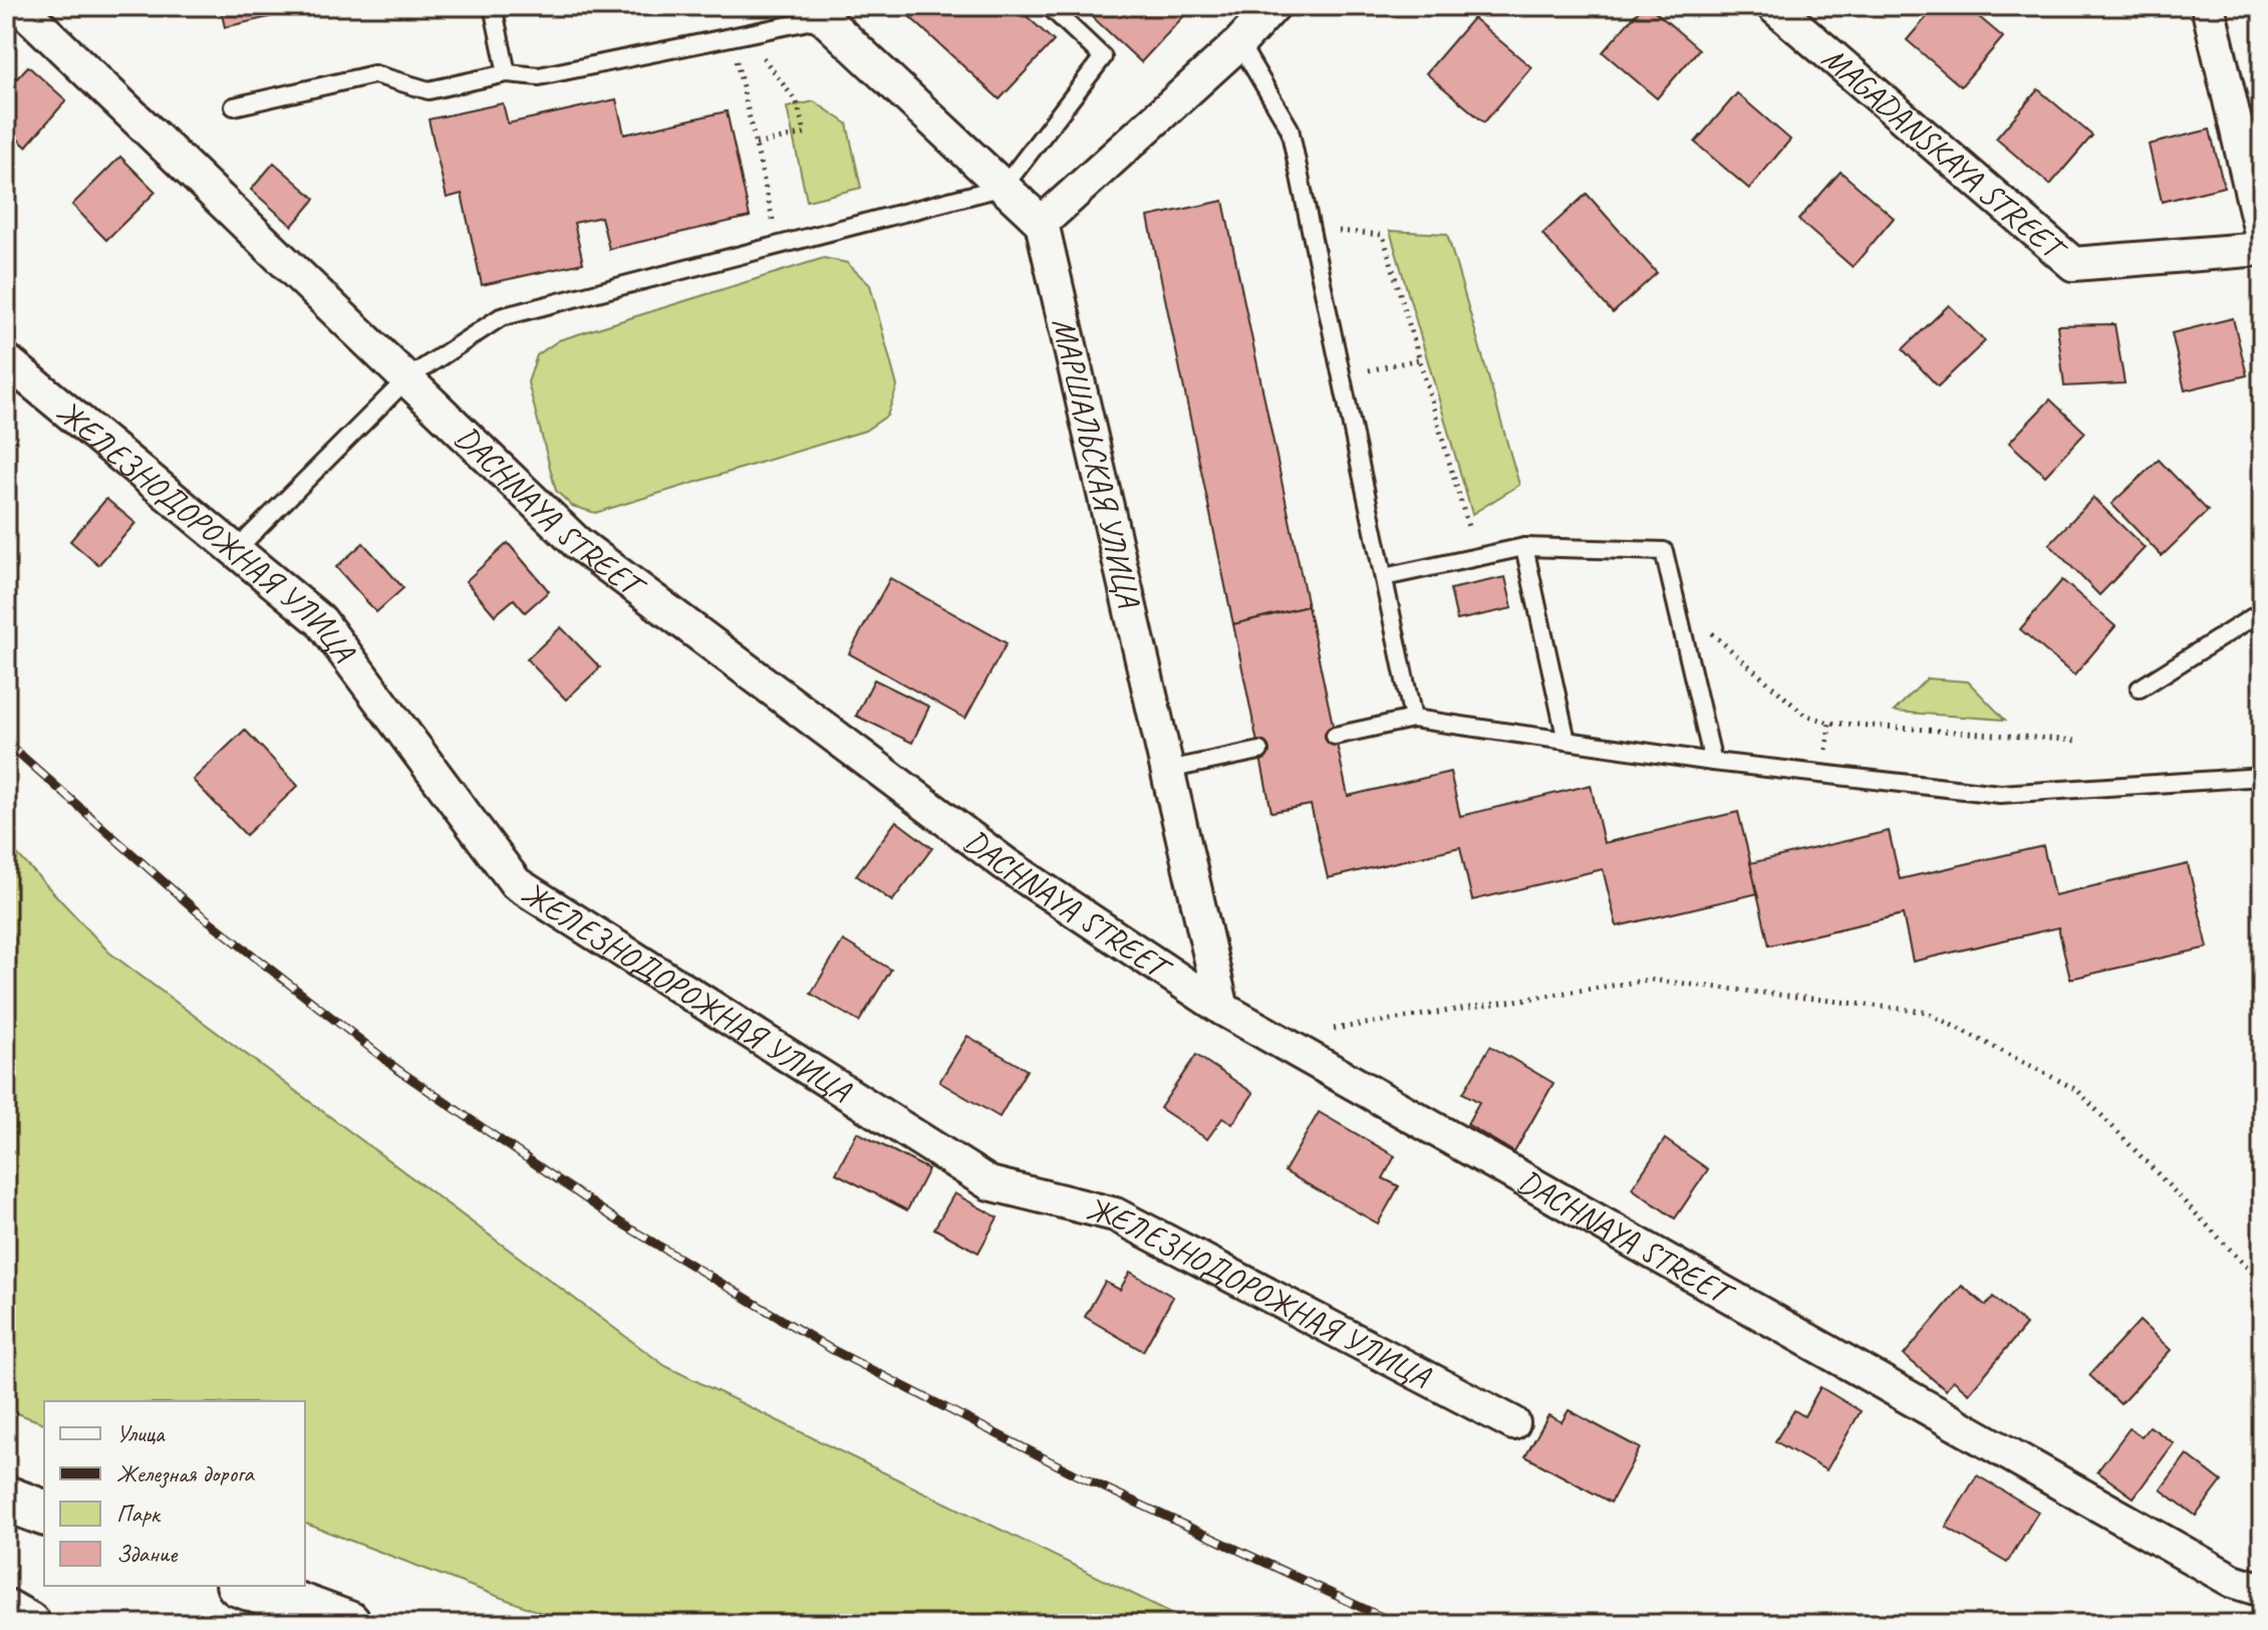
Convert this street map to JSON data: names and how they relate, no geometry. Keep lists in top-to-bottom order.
{
  "streets": {
    "street": [
      "MAGADANSKAYA STREET",
      "МАРШАЛЬСКАЯ УЛИЦА",
      "DACHNAYA STREET",
      "ЖЕЛЕЗНОДОРОЖНАЯ УЛИЦА"
    ]
  },
  "crossings": [
    ["МАРШАЛЬСКАЯ УЛИЦА", "DACHNAYA STREET"]
  ],
  "legend": [
    "Улица",
    "Железная дорога",
    "Парк",
    "Здание"
  ]
}
